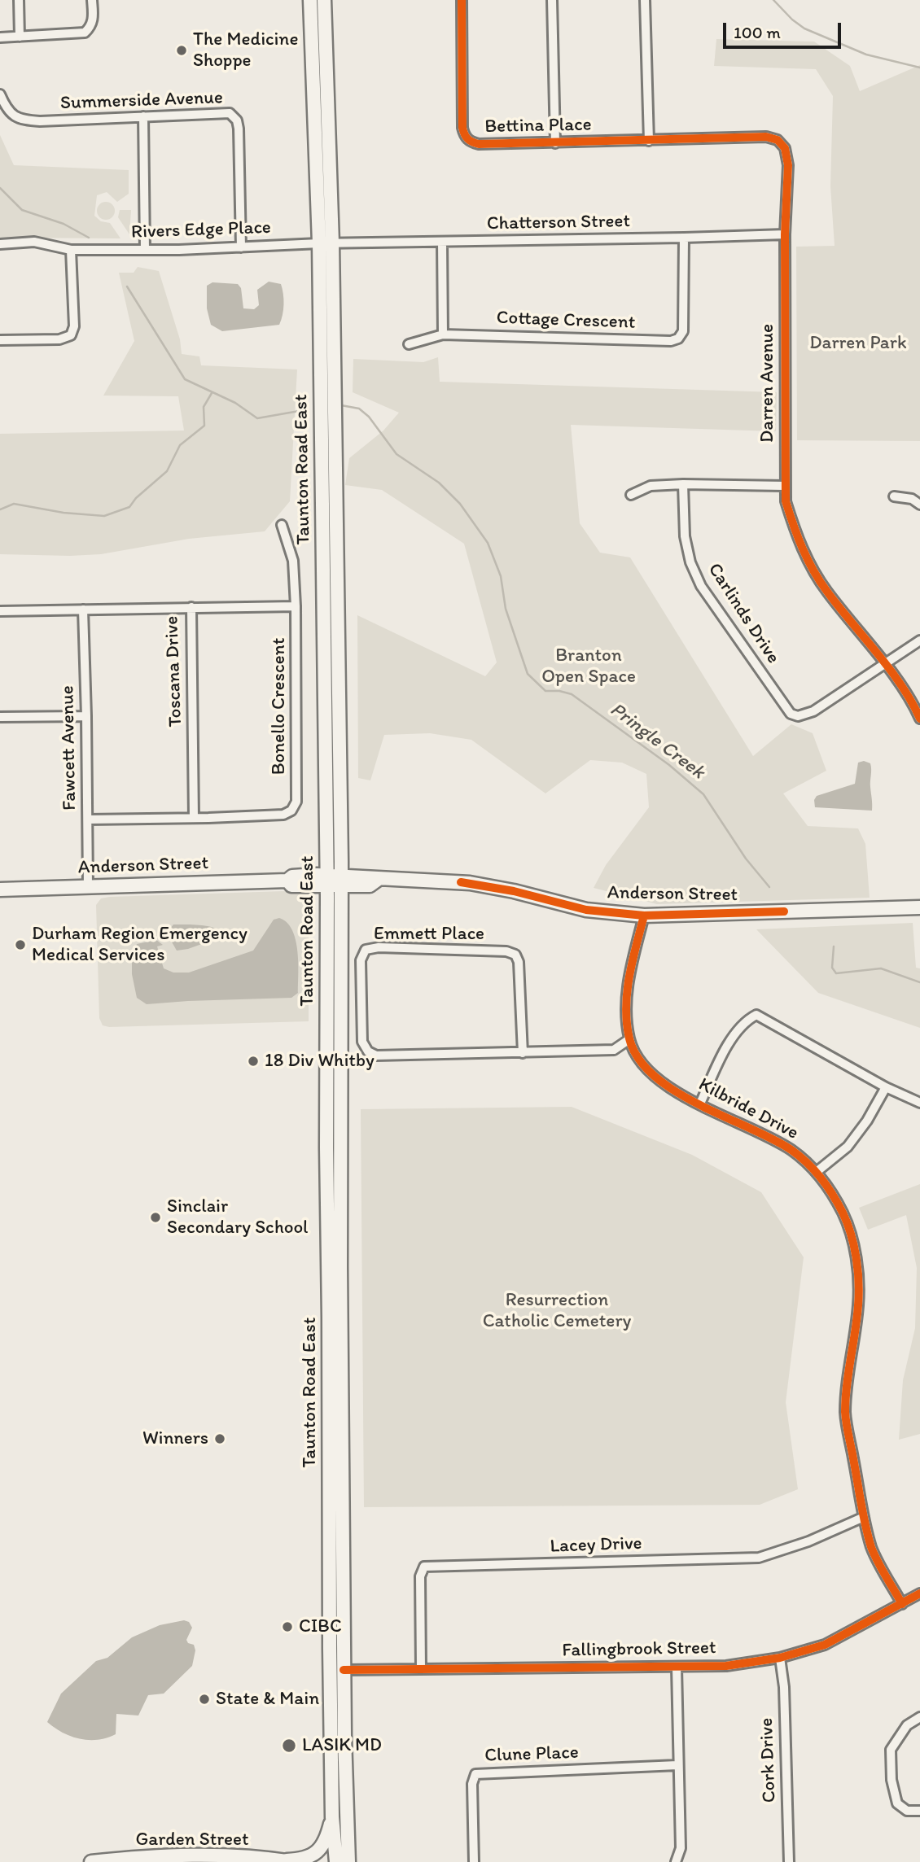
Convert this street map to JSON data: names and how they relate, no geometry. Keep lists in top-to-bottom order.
{
  "streets": {
    "main road": ["Taunton Road East", "Anderson Street", "Garden Street"],
    "street": [
      "Summerside Avenue",
      "Bettina Place",
      "Chatterson Street",
      "Rivers Edge Place",
      "Cottage Crescent",
      "Darren Avenue",
      "Carlinds Drive",
      "Toscana Drive",
      "Bonello Crescent",
      "Fawcett Avenue",
      "Emmett Place",
      "Kilbride Drive",
      "Lacey Drive",
      "Fallingbrook Street",
      "Clune Place",
      "Cork Drive"
    ]
  },
  "crossings": [
    ["Summerside Avenue", "Rivers Edge Place"],
    ["Bettina Place", "Darren Avenue"],
    ["Chatterson Street", "Rivers Edge Place"],
    ["Chatterson Street", "Cottage Crescent"],
    ["Chatterson Street", "Darren Avenue"],
    ["Chatterson Street", "Taunton Road East"],
    ["Rivers Edge Place", "Taunton Road East"],
    ["Darren Avenue", "Carlinds Drive"],
    ["Taunton Road East", "Anderson Street"],
    ["Taunton Road East", "Fallingbrook Street"],
    ["Taunton Road East", "Garden Street"],
    ["Toscana Drive", "Bonello Crescent"],
    ["Toscana Drive", "Fawcett Avenue"],
    ["Fawcett Avenue", "Anderson Street"],
    ["Anderson Street", "Kilbride Drive"],
    ["Emmett Place", "Kilbride Drive"],
    ["Kilbride Drive", "Lacey Drive"],
    ["Kilbride Drive", "Fallingbrook Street"],
    ["Lacey Drive", "Fallingbrook Street"],
    ["Fallingbrook Street", "Cork Drive"]
  ],
  "water": ["Pringle Creek"],
  "parks": ["Darren Park", "Branton Open Space", "Resurrection Catholic Cemetery"],
  "places": [
    "The Medicine Shoppe",
    "Durham Region Emergency Medical Services",
    "18 Div Whitby",
    "Sinclair Secondary School",
    "Winners",
    "CIBC",
    "State & Main",
    "LASIK MD"
  ],
  "scale_bar": "100 m"
}
